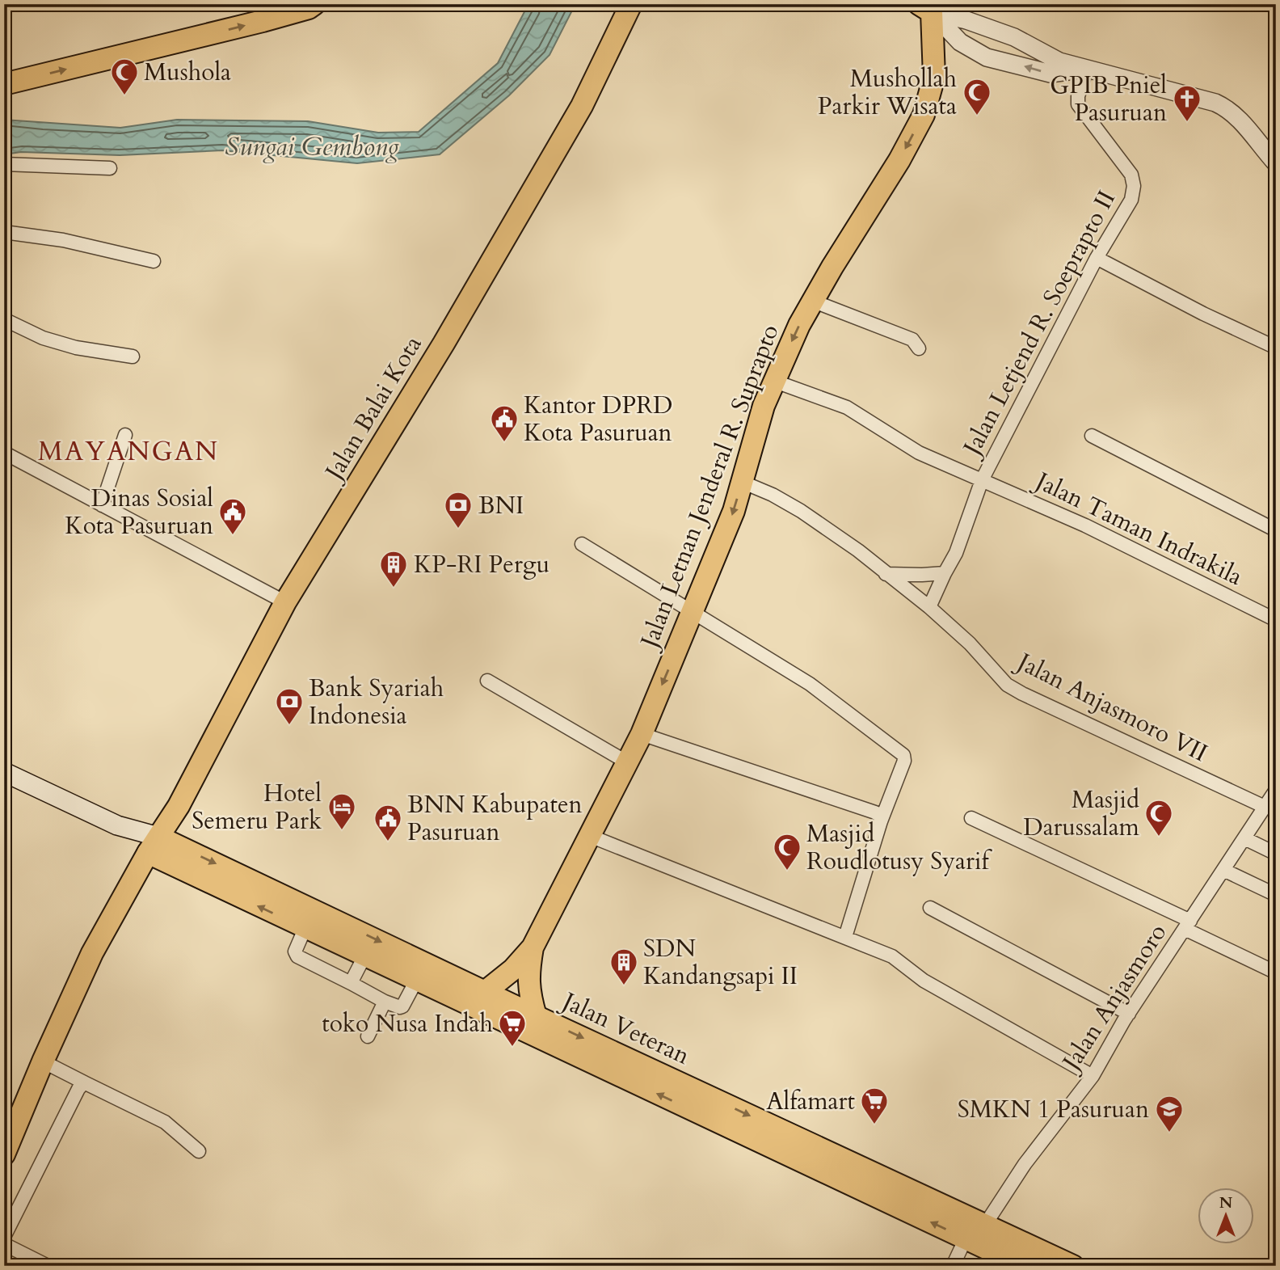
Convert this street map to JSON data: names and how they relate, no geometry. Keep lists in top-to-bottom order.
{
  "streets": {
    "main road": ["Jalan Balai Kota", "Jalan Letnan Jenderal R. Suprapto", "Jalan Veteran"],
    "street": [
      "Jalan Letjend R. Soeprapto II",
      "Jalan Taman Indrakila",
      "Jalan Anjasmoro VII",
      "Jalan Anjasmoro"
    ]
  },
  "crossings": [
    ["Jalan Letjend R. Soeprapto II", "Jalan Taman Indrakila"],
    ["Jalan Balai Kota", "Jalan Veteran"],
    ["Jalan Letnan Jenderal R. Suprapto", "Jalan Taman Indrakila"],
    ["Jalan Anjasmoro VII", "Jalan Anjasmoro"],
    ["Jalan Anjasmoro", "Jalan Veteran"]
  ],
  "one_way": ["Jalan Letnan Jenderal R. Suprapto"],
  "districts": ["MAYANGAN"],
  "water": ["Sungai Gembong"],
  "places": {
    "mosque": [
      "Mushola",
      "Mushollah Parkir Wisata",
      "Masjid Darussalam",
      "Masjid Roudlotusy Syarif"
    ],
    "church": ["GPIB Pniel Pasuruan"],
    "public building": ["Kantor DPRD Kota Pasuruan", "Dinas Sosial Kota Pasuruan", "BNN Kabupaten Pasuruan"],
    "bank": ["BNI", "Bank Syariah Indonesia"],
    "building": ["KP-RI Pergu", "SDN Kandangsapi II"],
    "hotel": ["Hotel Semeru Park"],
    "supermarket": ["toko Nusa Indah", "Alfamart"],
    "school or university": ["SMKN 1 Pasuruan"]
  },
  "north": "top"
}
